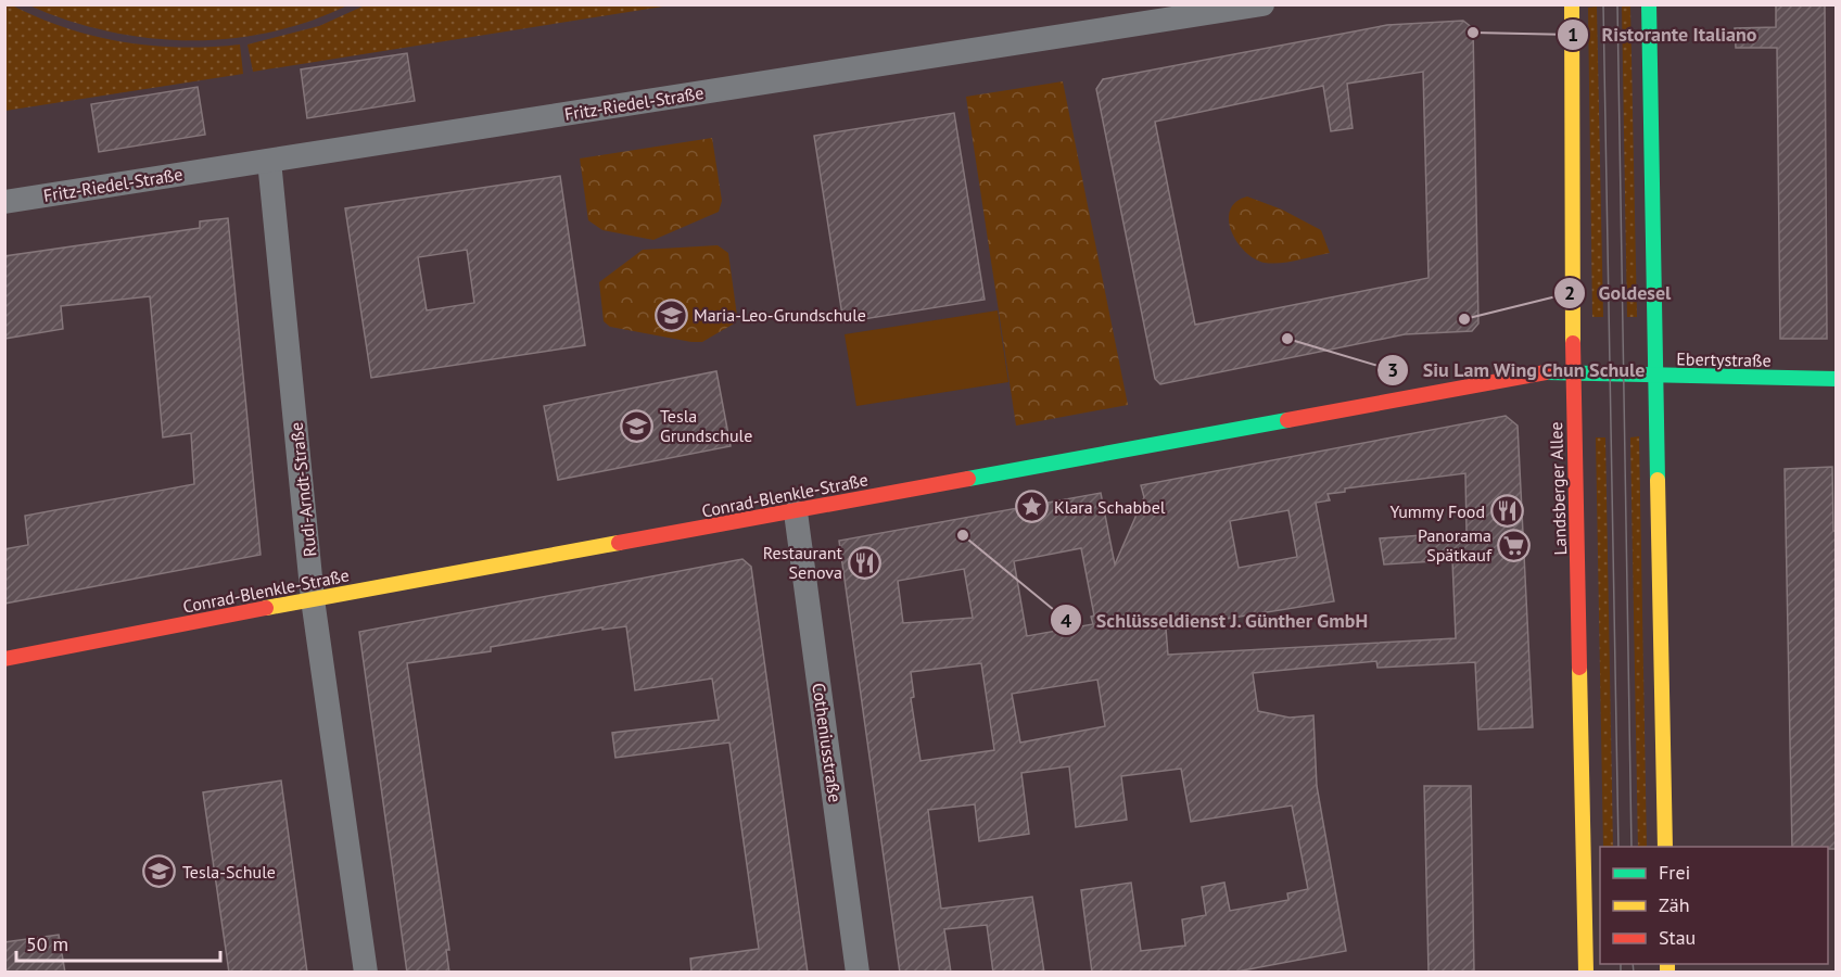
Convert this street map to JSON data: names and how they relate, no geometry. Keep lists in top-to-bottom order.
{
  "streets": {
    "street": [
      "Fritz-Riedel-Straße",
      "Ebertystraße",
      "Landsberger Allee",
      "Rudi-Arndt-Straße",
      "Conrad-Blenkle-Straße",
      "Cotheniusstraße"
    ]
  },
  "crossings": [
    ["Fritz-Riedel-Straße", "Rudi-Arndt-Straße"],
    ["Ebertystraße", "Landsberger Allee"],
    ["Ebertystraße", "Conrad-Blenkle-Straße"],
    ["Landsberger Allee", "Conrad-Blenkle-Straße"],
    ["Rudi-Arndt-Straße", "Conrad-Blenkle-Straße"],
    ["Conrad-Blenkle-Straße", "Cotheniusstraße"]
  ],
  "places": {
    "other": [
      "Ristorante Italiano",
      "Goldesel",
      "Siu Lam Wing Chun Schule",
      "Schlüsseldienst J. Günther GmbH"
    ],
    "school or university": ["Maria-Leo-Grundschule", "Tesla Grundschule", "Tesla-Schule"],
    "place": ["Klara Schabbel"],
    "restaurant": ["Yummy Food", "Restaurant Senova"],
    "supermarket": ["Panorama Spätkauf"]
  },
  "legend": ["Frei", "Zäh", "Stau"],
  "scale_bar": "50 m"
}
